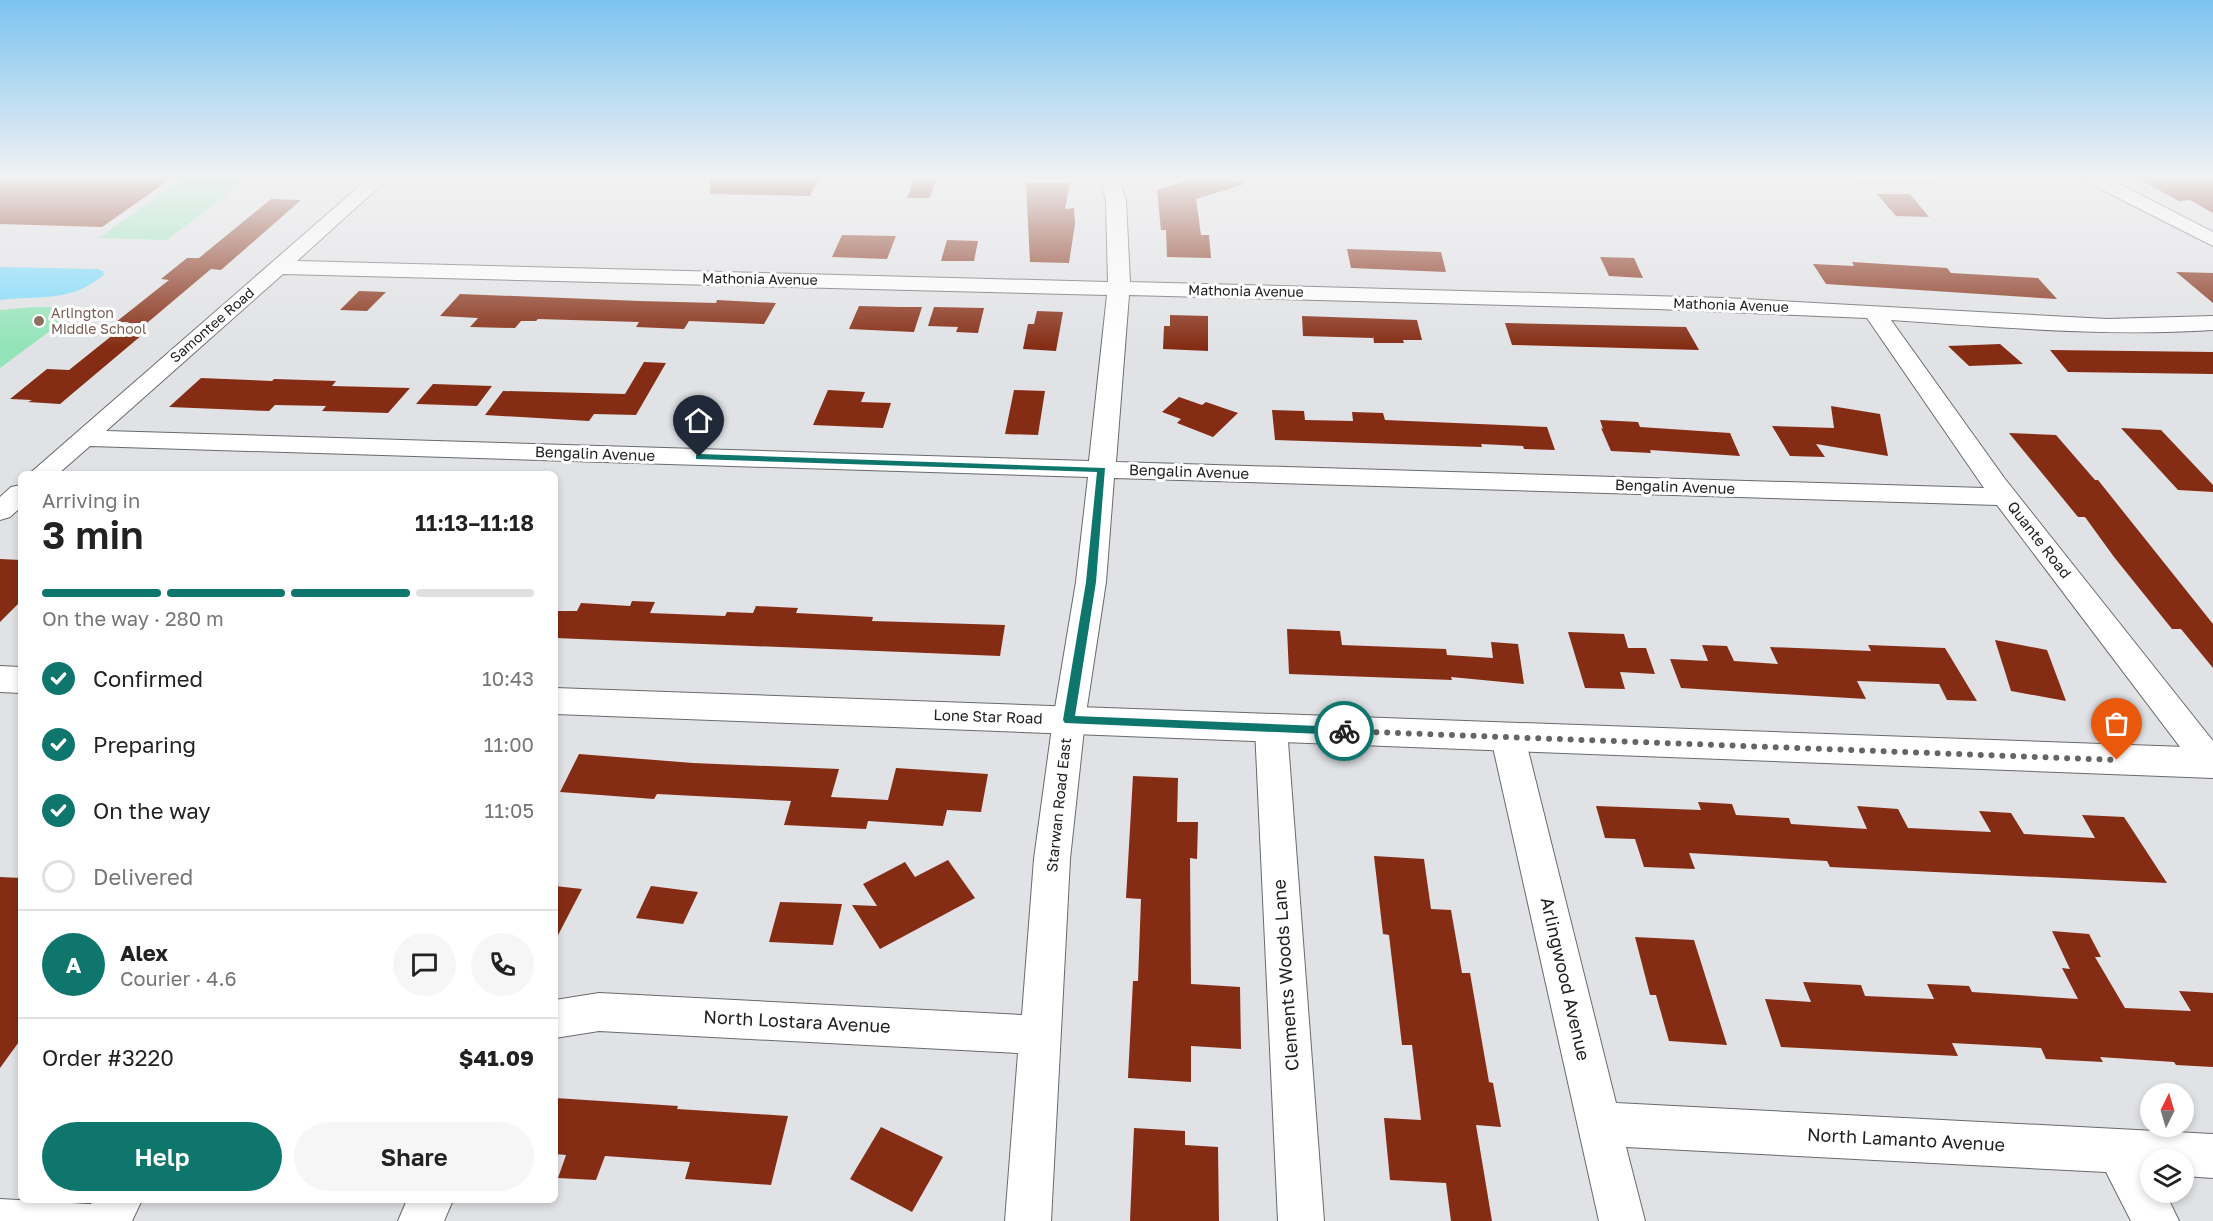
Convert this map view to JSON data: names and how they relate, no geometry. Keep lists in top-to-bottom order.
{
  "streets": {
    "street": [
      "Mathonia Avenue",
      "Samontee Road",
      "Bengalin Avenue",
      "Quante Road",
      "Lone Star Road",
      "Starwan Road East",
      "Clements Woods Lane",
      "Arlingwood Avenue",
      "North Lostara Avenue",
      "North Lamanto Avenue"
    ]
  },
  "crossings": [
    ["Mathonia Avenue", "Samontee Road"],
    ["Mathonia Avenue", "Quante Road"],
    ["Mathonia Avenue", "Starwan Road East"],
    ["Samontee Road", "Bengalin Avenue"],
    ["Bengalin Avenue", "Quante Road"],
    ["Bengalin Avenue", "Starwan Road East"],
    ["Quante Road", "Lone Star Road"],
    ["Lone Star Road", "Starwan Road East"],
    ["Lone Star Road", "Clements Woods Lane"],
    ["Lone Star Road", "Arlingwood Avenue"],
    ["Starwan Road East", "North Lostara Avenue"],
    ["Arlingwood Avenue", "North Lamanto Avenue"]
  ],
  "places": ["Arlington Middle School"],
  "north": "top",
  "page": {
    "heading": ["3 min", "Arriving in", "11:13–11:18"],
    "panel": [
      "Alex",
      "Courier · 4.6",
      "Order #3220",
      "$41.09"
    ],
    "bar": "On the way · 280 m",
    "list": [
      ["Confirmed", "10:43"],
      ["Preparing", "11:00"],
      ["On the way", "11:05"],
      "Delivered"
    ],
    "round": "A",
    "buttons": ["Help", "Share"]
  }
}
